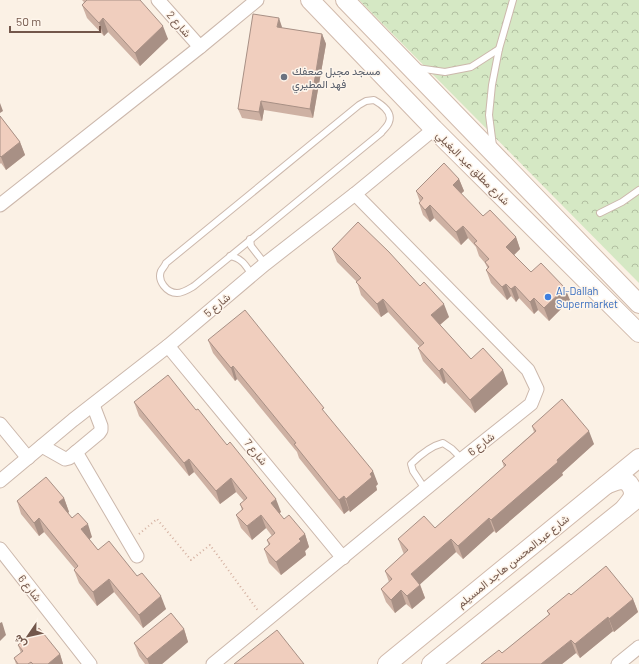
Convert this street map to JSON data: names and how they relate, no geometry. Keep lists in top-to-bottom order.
{
  "streets": {
    "street": [
      "شارع 2",
      "شارع مطلق عيد البغيلي",
      "شارع 5",
      "شارع 6",
      "شارع 7",
      "شارع عبدالمحسن هاجد المسيلم"
    ]
  },
  "crossings": [
    ["شارع مطلق عيد البغيلي", "شارع 5"],
    ["شارع 5", "شارع 6"],
    ["شارع 5", "شارع 7"],
    ["شارع 6", "شارع 7"]
  ],
  "places": ["مسجد مجبل صعفك فهد المطيري", "Al-Dallah Supermarket"],
  "scale_bar": "50 m",
  "north": "bottom left"
}
